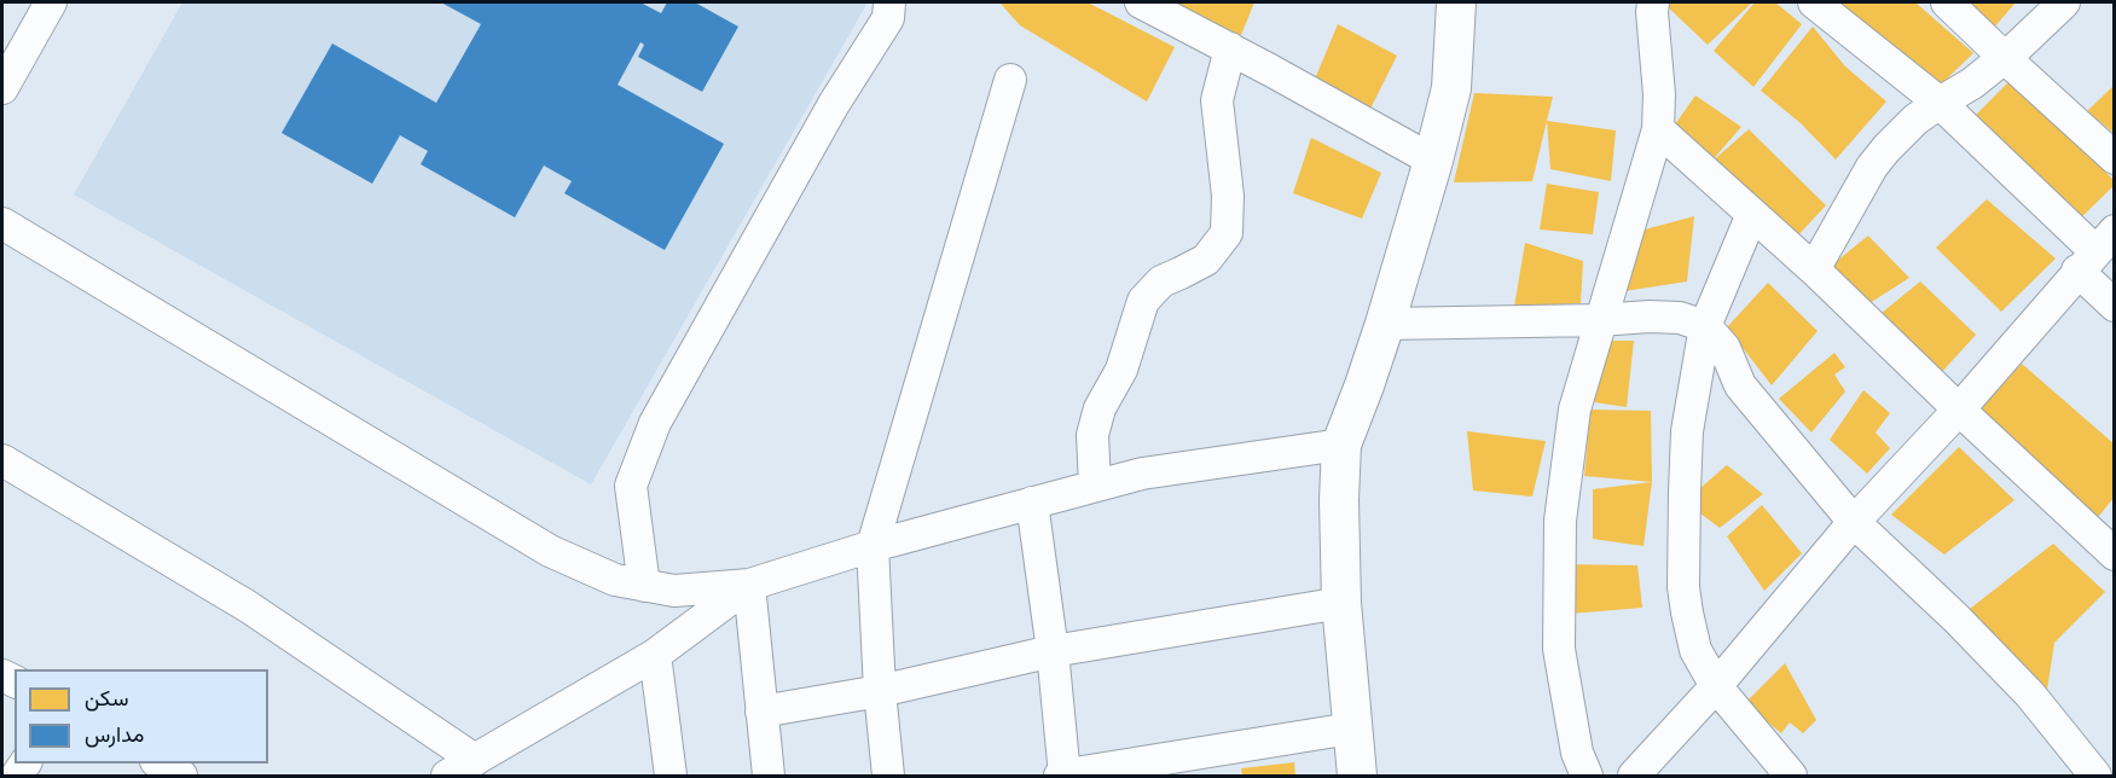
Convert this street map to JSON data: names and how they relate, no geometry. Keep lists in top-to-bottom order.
{
  "legend": ["سكن", "مدارس"]
}
